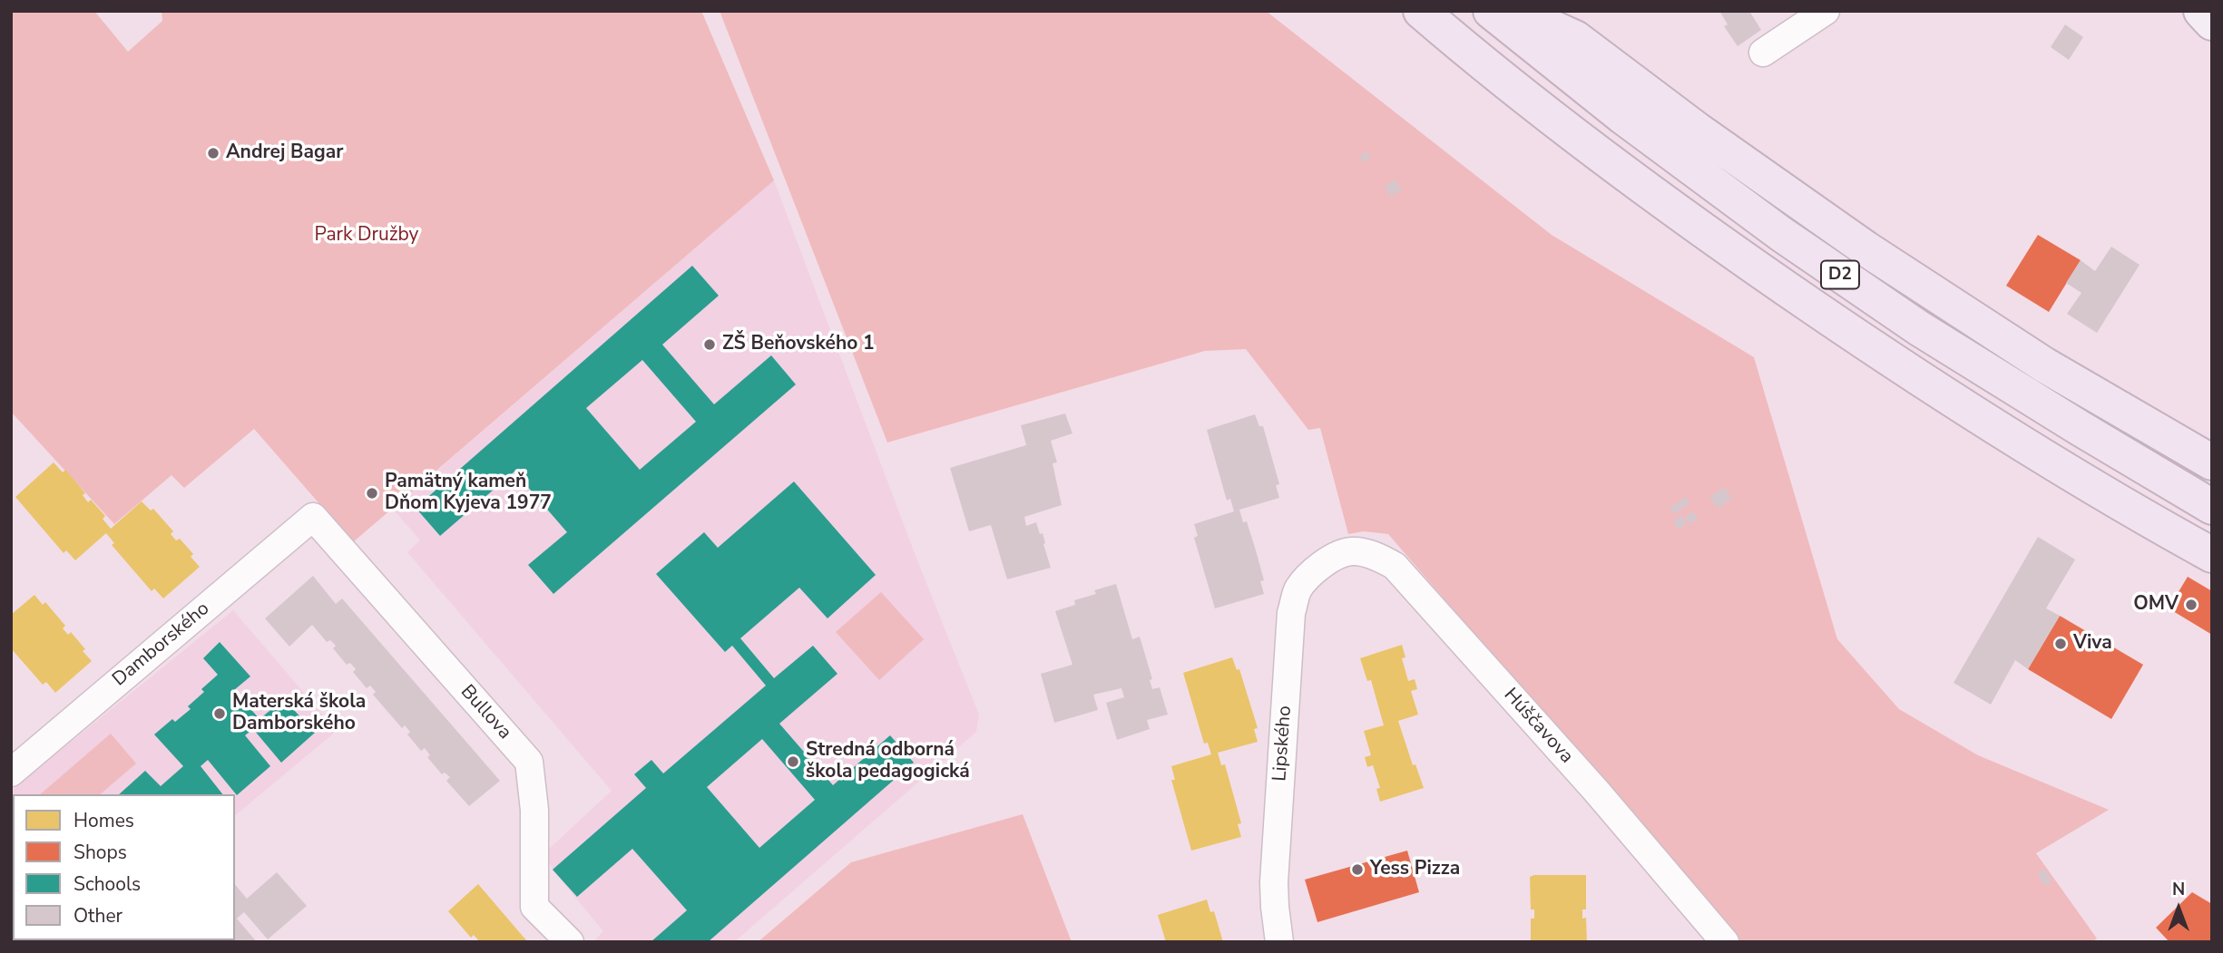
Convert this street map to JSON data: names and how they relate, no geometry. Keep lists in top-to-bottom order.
{
  "streets": {
    "highway": ["D2"],
    "street": [
      "Damborského",
      "Bullova",
      "Húščavova",
      "Lipského"
    ]
  },
  "crossings": [
    ["Damborského", "Bullova"],
    ["Húščavova", "Lipského"]
  ],
  "parks": ["Park Družby"],
  "places": [
    "Andrej Bagar",
    "ZŠ Beňovského 1",
    "Pamätný kameň Dňom Kyjeva 1977",
    "OMV",
    "Viva",
    "Materská škola Damborského",
    "Stredná odborná škola pedagogická",
    "Yess Pizza"
  ],
  "legend": [
    "Homes",
    "Shops",
    "Schools",
    "Other"
  ],
  "north": "top"
}
